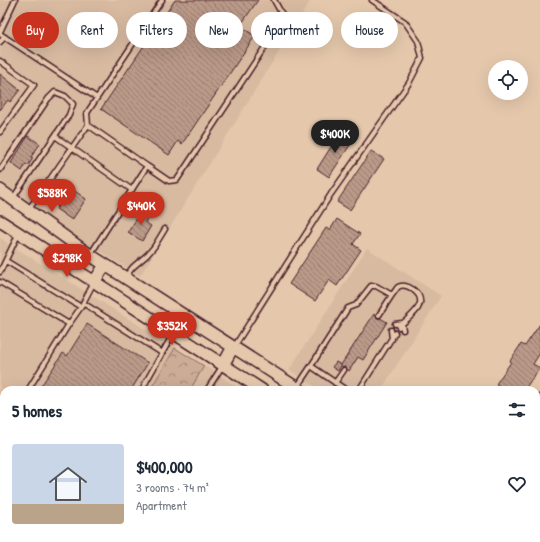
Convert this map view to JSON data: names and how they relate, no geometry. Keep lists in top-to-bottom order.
{
  "page": {
    "chip": [
      "Buy",
      "Rent",
      "Filters",
      "New",
      "Apartment",
      "House"
    ],
    "price": [
      "$400K",
      "$588K",
      "$440K",
      "$298K",
      "$352K"
    ],
    "heading": "5 homes",
    "list": [
      {
        "name": "$400,000",
        "note": "3 rooms · 74 m² · Apartment"
      }
    ]
  }
}
